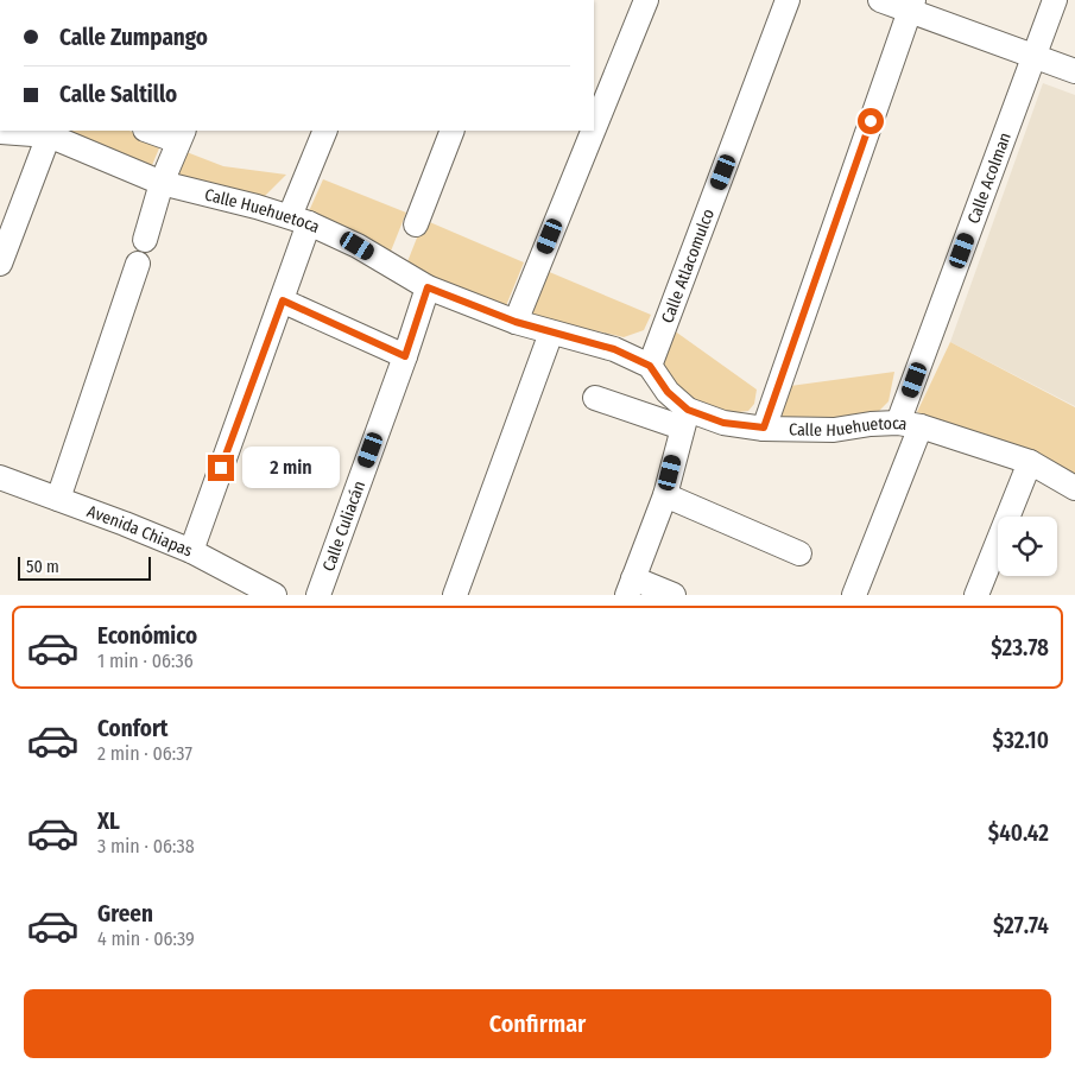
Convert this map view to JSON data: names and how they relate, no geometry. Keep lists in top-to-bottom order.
{
  "streets": {
    "street": [
      "Calle Acolman",
      "Calle Huehuetoca",
      "Calle Atlacomulco",
      "Calle Culiacán",
      "Avenida Chiapas"
    ]
  },
  "crossings": [
    ["Calle Acolman", "Calle Huehuetoca"],
    ["Calle Huehuetoca", "Calle Atlacomulco"],
    ["Calle Huehuetoca", "Calle Culiacán"]
  ],
  "scale_bar": "50 m",
  "page": {
    "banner": ["Calle Zumpango", "Calle Saltillo"],
    "bubble": "2 min",
    "scale": "50 m",
    "list": [
      {
        "name": "Económico",
        "note": "1 min · 06:36",
        "value": "$23.78"
      },
      {
        "name": "Confort",
        "note": "2 min · 06:37",
        "value": "$32.10"
      },
      {
        "name": "XL",
        "note": "3 min · 06:38",
        "value": "$40.42"
      },
      {
        "name": "Green",
        "note": "4 min · 06:39",
        "value": "$27.74"
      }
    ],
    "buttons": "Confirmar"
  }
}
